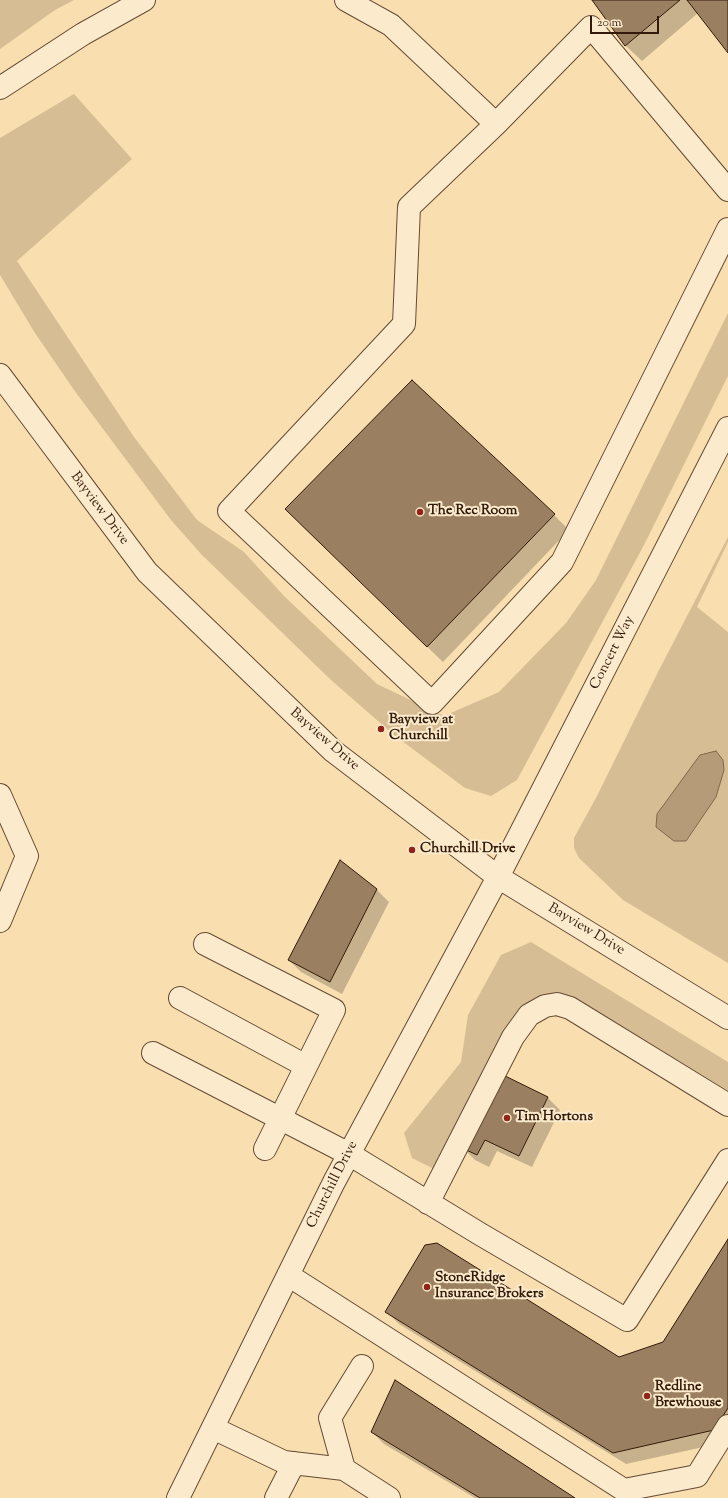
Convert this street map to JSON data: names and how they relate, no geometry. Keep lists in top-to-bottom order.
{
  "streets": {
    "street": ["Bayview Drive", "Concert Way", "Churchill Drive"]
  },
  "crossings": [
    ["Bayview Drive", "Concert Way"],
    ["Bayview Drive", "Churchill Drive"],
    ["Concert Way", "Churchill Drive"]
  ],
  "places": [
    "The Rec Room",
    "Bayview at Churchill",
    "Churchill Drive",
    "Tim Hortons",
    "StoneRidge Insurance Brokers",
    "Redline Brewhouse"
  ],
  "scale_bar": "20 m"
}
